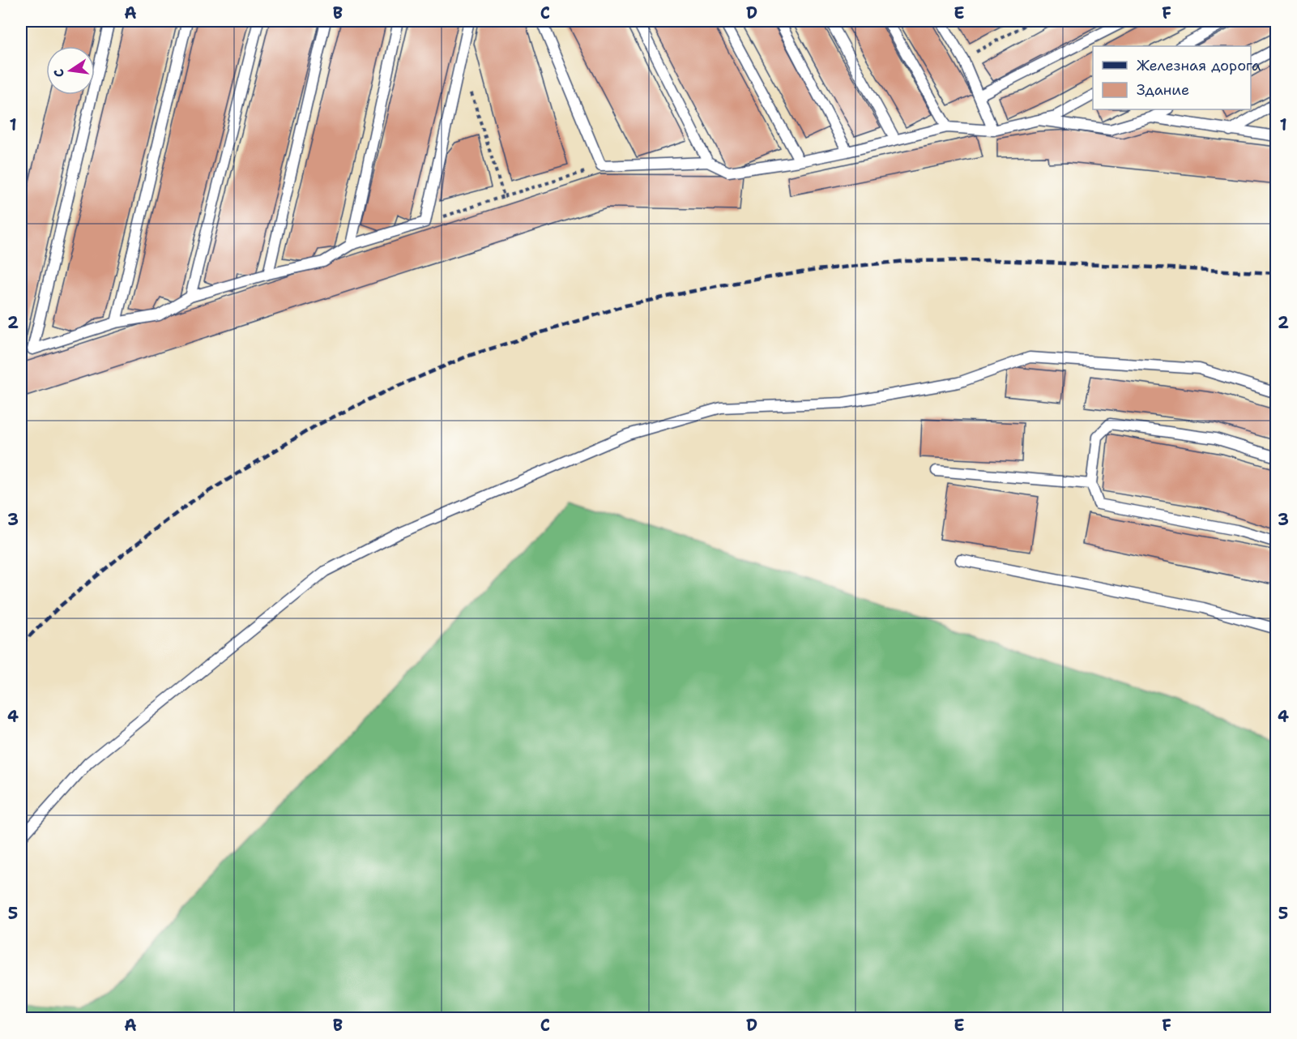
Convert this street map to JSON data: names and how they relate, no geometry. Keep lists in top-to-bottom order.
{
  "legend": ["Железная дорога", "Здание"],
  "north": "left",
  "grid": {
    "columns": [
      "A",
      "B",
      "C",
      "D",
      "E",
      "F"
    ],
    "rows": [
      "1",
      "2",
      "3",
      "4",
      "5"
    ]
  }
}
